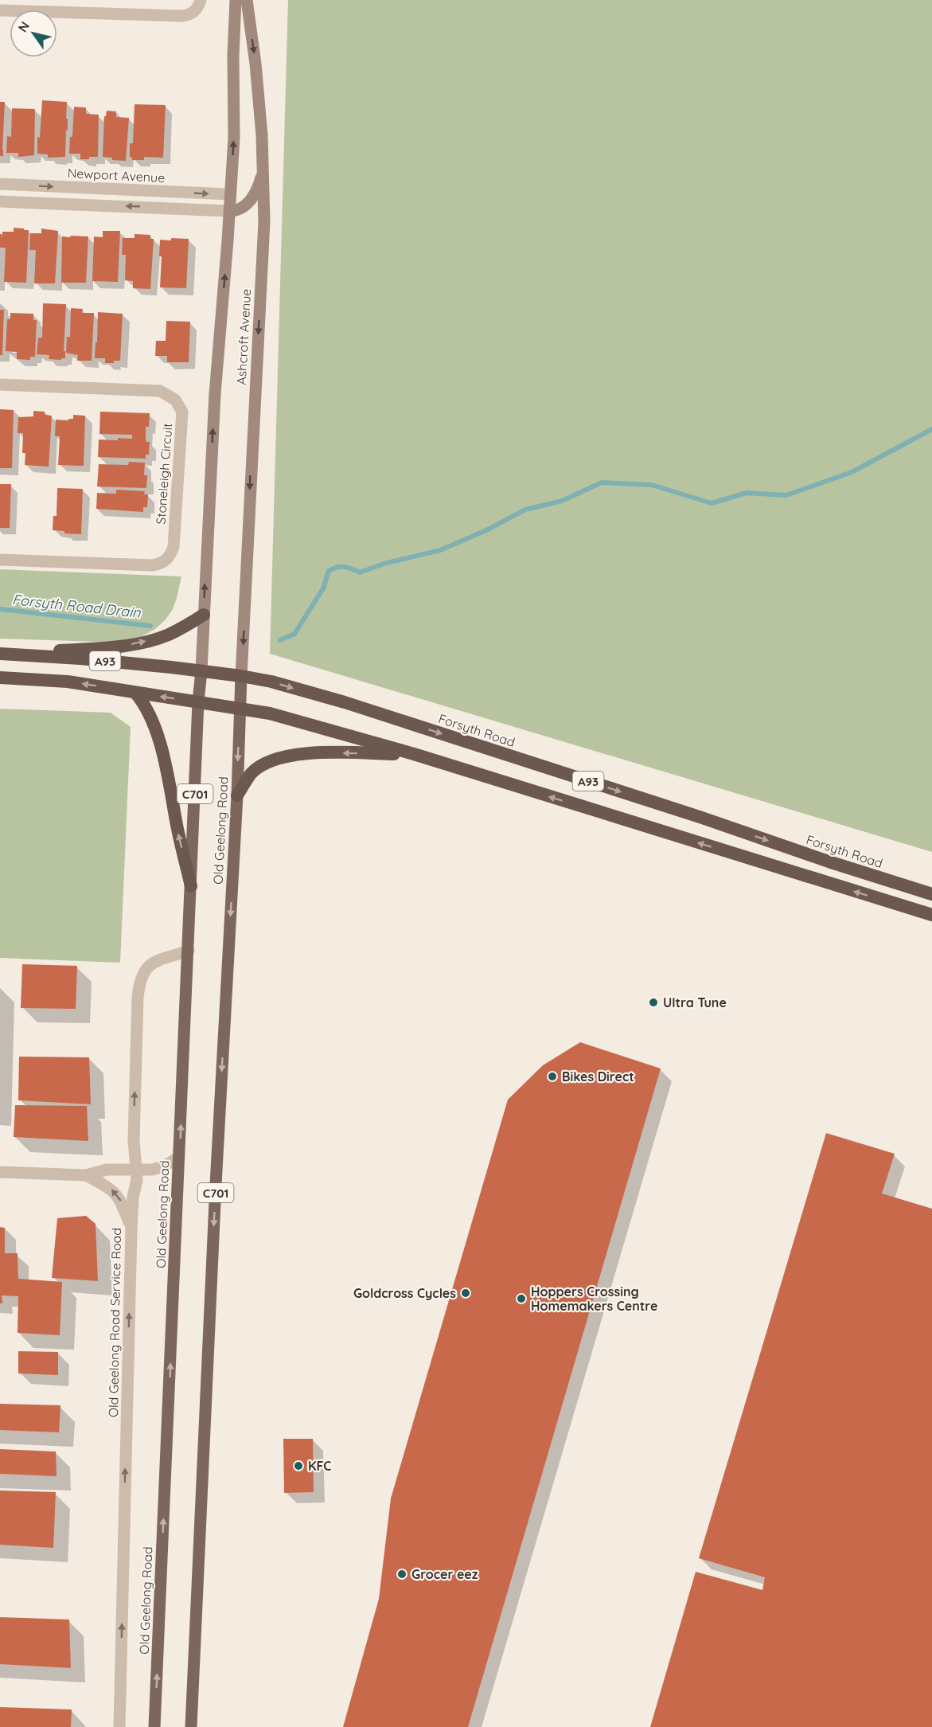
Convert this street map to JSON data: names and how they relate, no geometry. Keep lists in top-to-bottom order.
{
  "streets": {
    "highway": ["A93", "Forsyth Road"],
    "main road": ["Ashcroft Avenue", "C701", "Old Geelong Road"],
    "street": ["Newport Avenue", "Stoneleigh Circuit", "Old Geelong Road Service Road"]
  },
  "crossings": [
    ["Newport Avenue", "Ashcroft Avenue"],
    ["Ashcroft Avenue", "Forsyth Road"],
    ["Ashcroft Avenue", "C701"],
    ["A93", "C701"],
    ["A93", "Old Geelong Road"],
    ["Forsyth Road", "C701"],
    ["C701", "Old Geelong Road"],
    ["Old Geelong Road", "Old Geelong Road Service Road"]
  ],
  "one_way": ["Old Geelong Road Service Road"],
  "water": ["Forsyth Road Drain"],
  "places": [
    "Ultra Tune",
    "Bikes Direct",
    "Goldcross Cycles",
    "Hoppers Crossing Homemakers Centre",
    "KFC",
    "Grocer eez"
  ],
  "north": "top left"
}
